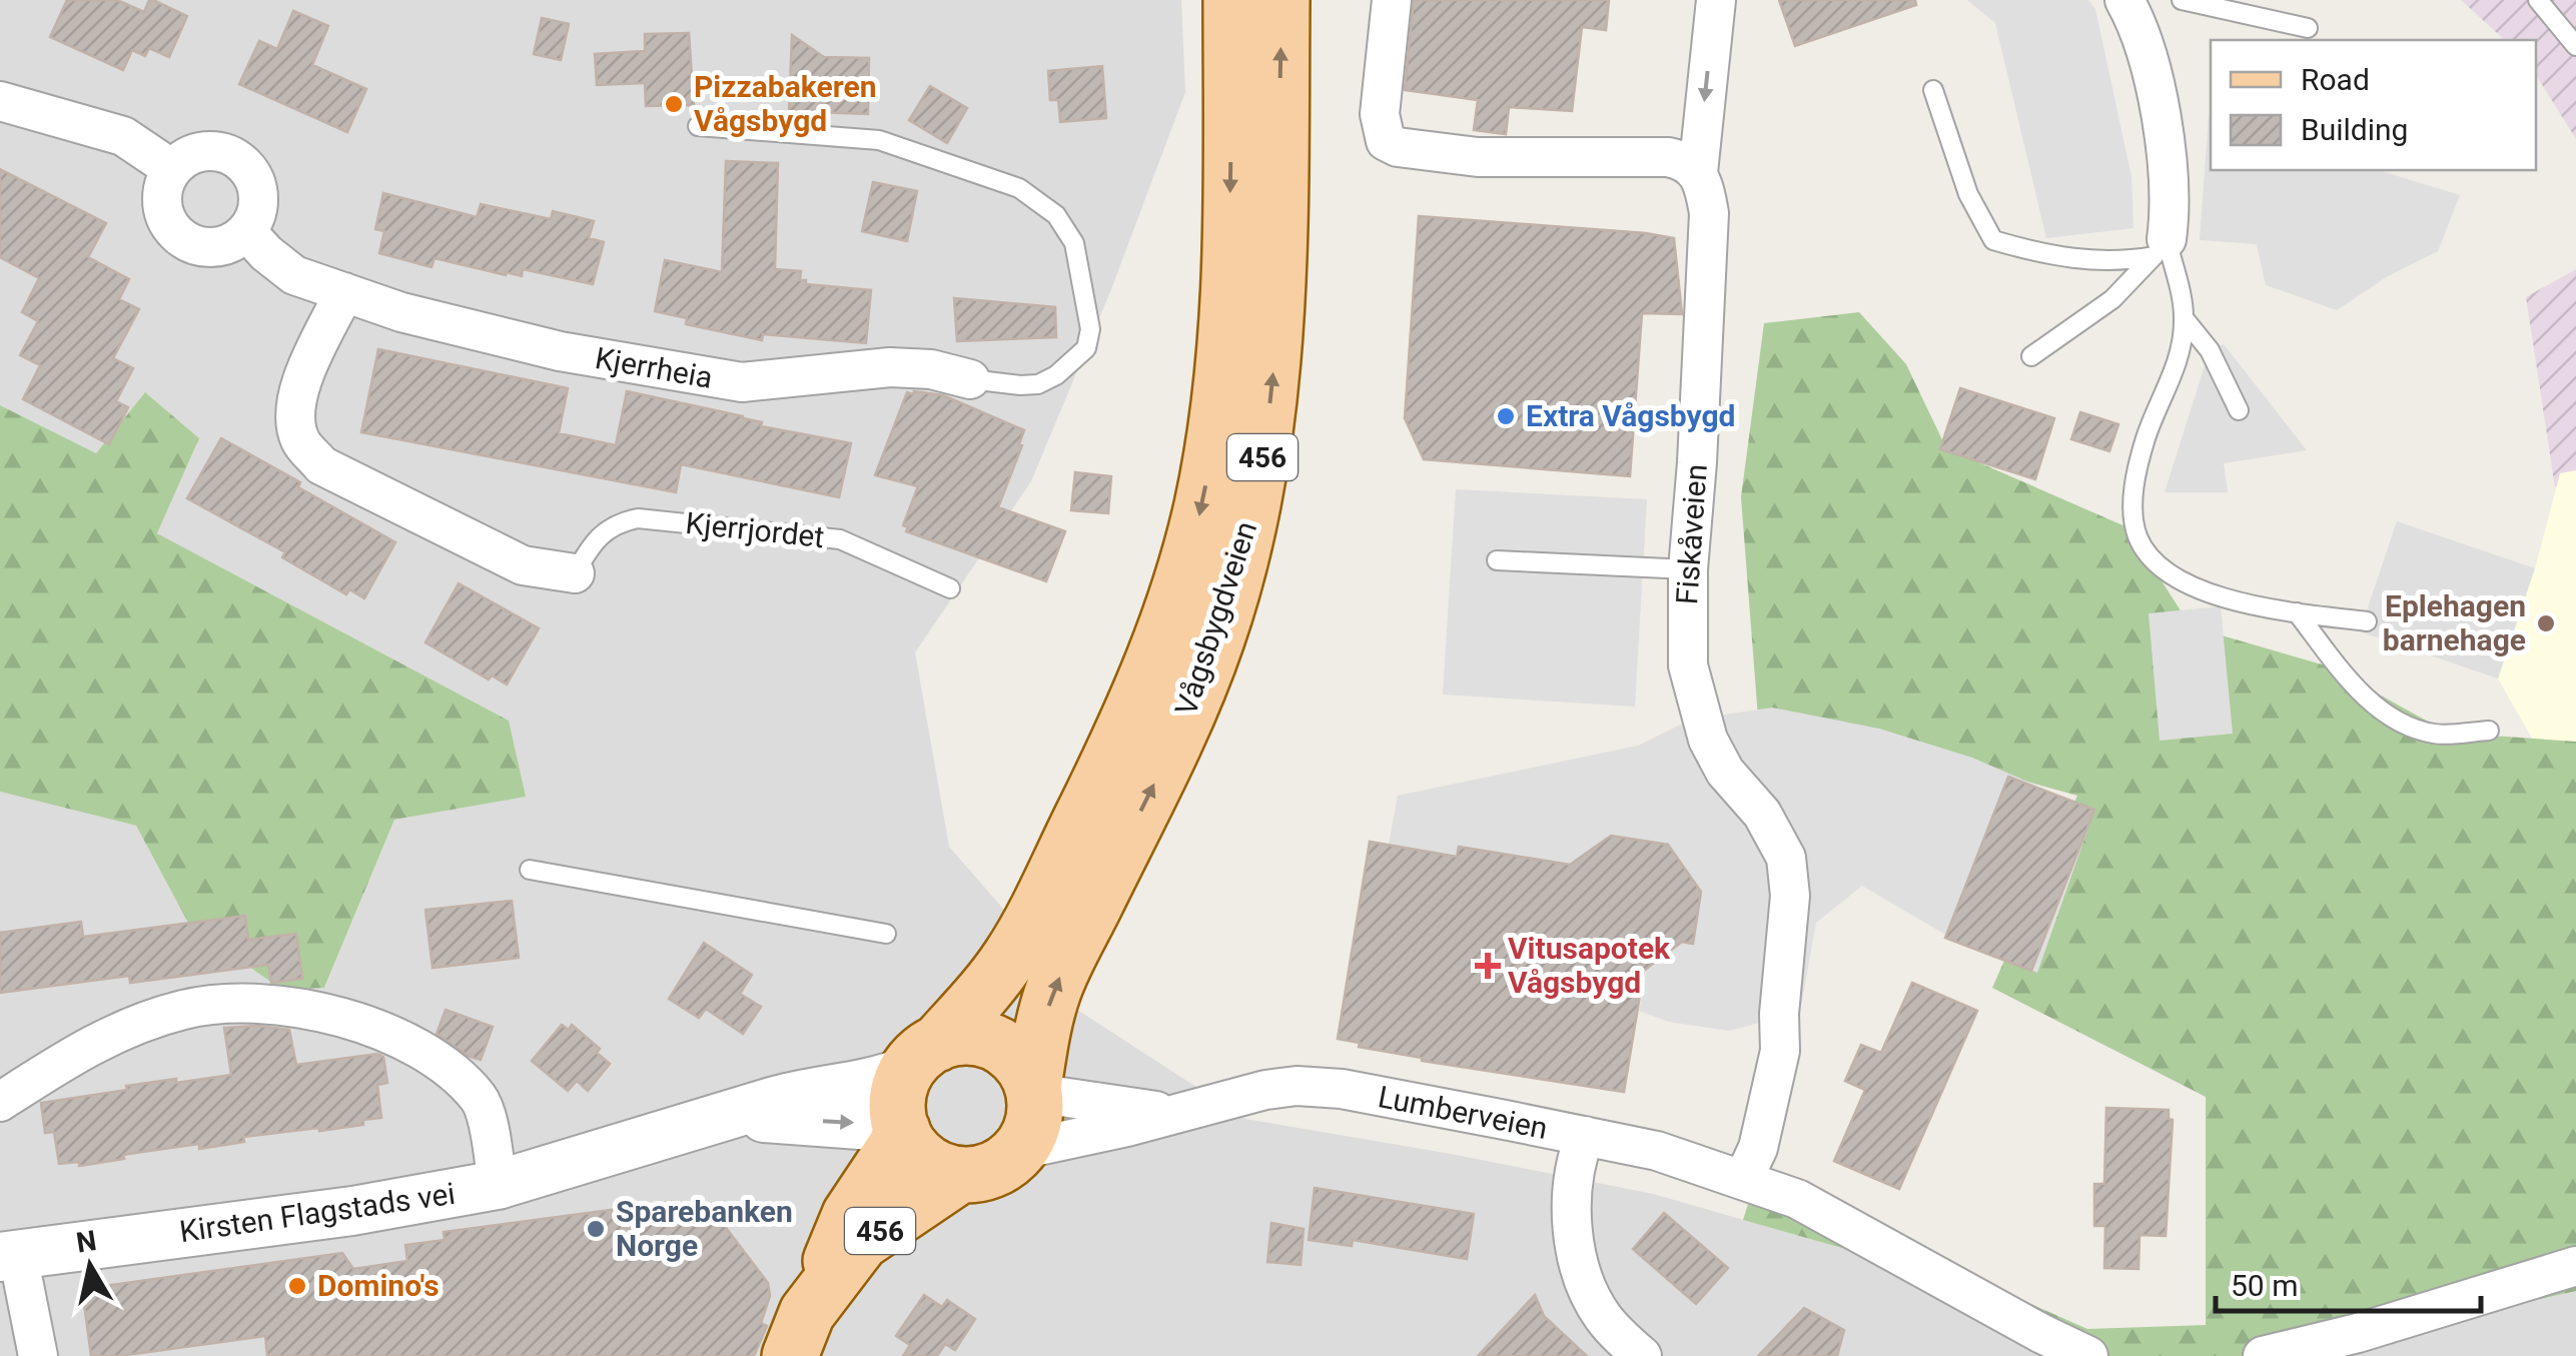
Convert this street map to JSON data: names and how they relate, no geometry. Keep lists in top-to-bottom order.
{
  "streets": {
    "main road": ["456", "Vågsbygdveien"],
    "street": [
      "Kjerrheia",
      "Fiskåveien",
      "Lumberveien",
      "Kirsten Flagstads vei"
    ],
    "lane": ["Kjerrjordet"]
  },
  "crossings": [
    ["456", "Vågsbygdveien"],
    ["456", "Lumberveien"],
    ["456", "Kirsten Flagstads vei"],
    ["Fiskåveien", "Lumberveien"],
    ["Vågsbygdveien", "Lumberveien"],
    ["Vågsbygdveien", "Kirsten Flagstads vei"],
    ["Lumberveien", "Kirsten Flagstads vei"]
  ],
  "places": {
    "other": [
      "Pizzabakeren Vågsbygd",
      "Extra Vågsbygd",
      "Eplehagen barnehage",
      "Sparebanken Norge",
      "Domino's"
    ],
    "health": ["Vitusapotek Vågsbygd"]
  },
  "legend": ["Road", "Building"],
  "scale_bar": "50 m",
  "north": "top"
}
